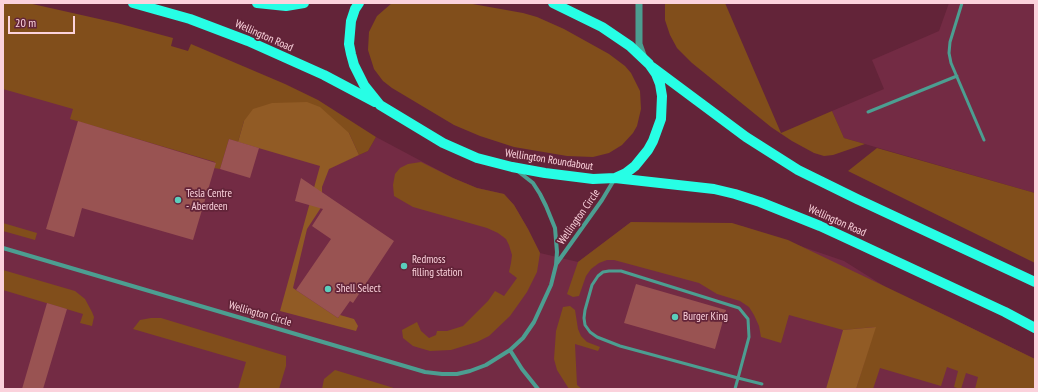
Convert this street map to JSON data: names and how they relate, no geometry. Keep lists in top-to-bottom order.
{
  "streets": {
    "main road": ["Wellington Road", "Wellington Roundabout"],
    "street": ["Wellington Circle"]
  },
  "crossings": [
    ["Wellington Road", "Wellington Roundabout"],
    ["Wellington Road", "Wellington Circle"],
    ["Wellington Roundabout", "Wellington Circle"]
  ],
  "places": [
    "Tesla Centre - Aberdeen",
    "Redmoss filling station",
    "Shell Select",
    "Burger King"
  ],
  "scale_bar": "20 m"
}
